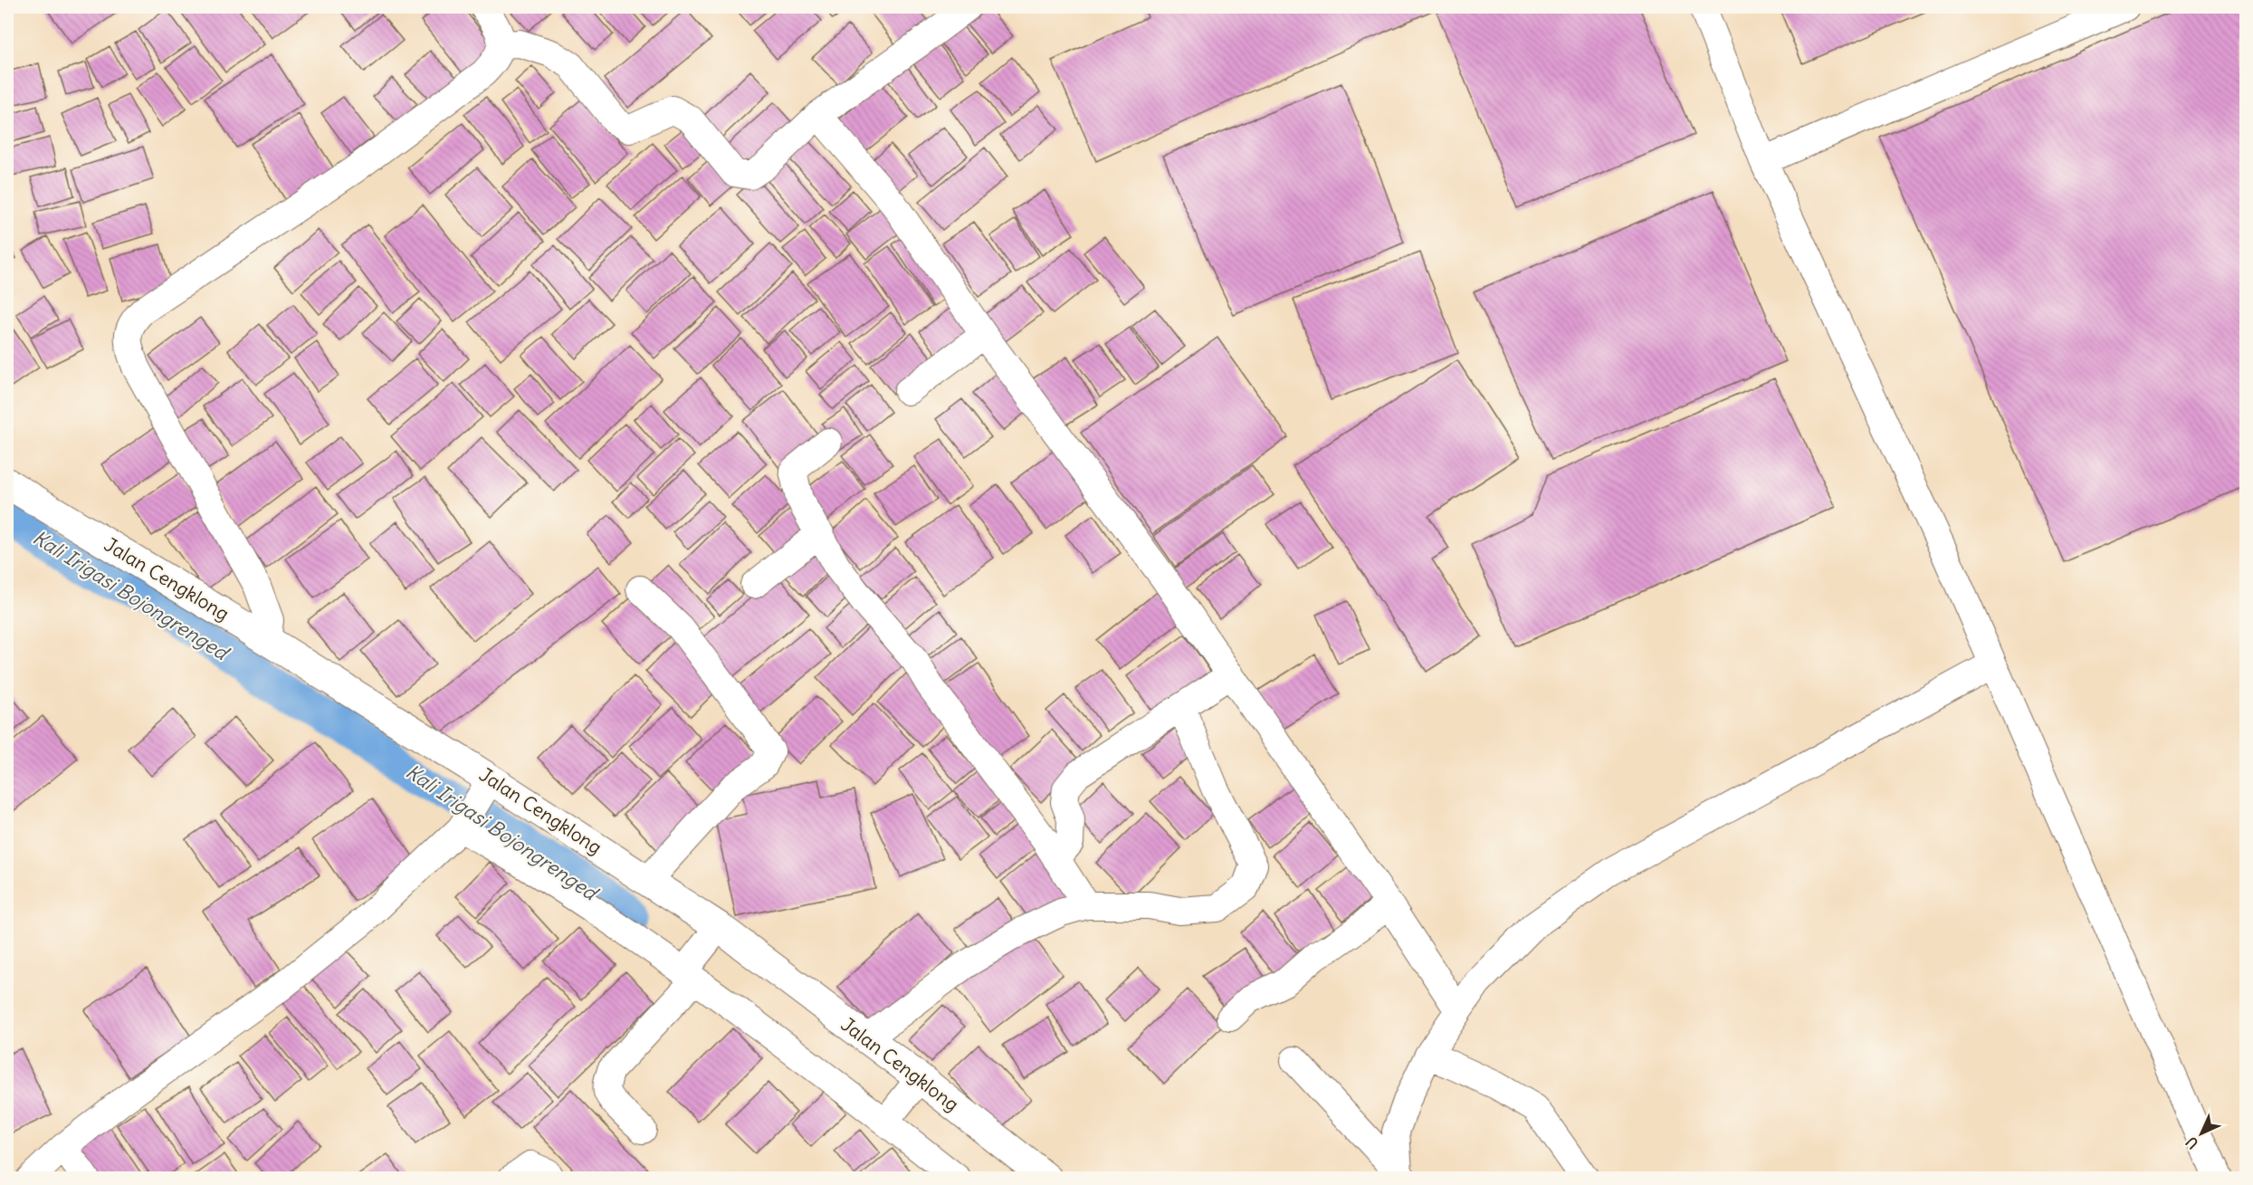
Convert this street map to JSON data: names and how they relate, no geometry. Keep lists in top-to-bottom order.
{
  "streets": {
    "main road": ["Jalan Cengklong"]
  },
  "water": ["Kali Irigasi Bojongrenged"],
  "north": "bottom left"
}
